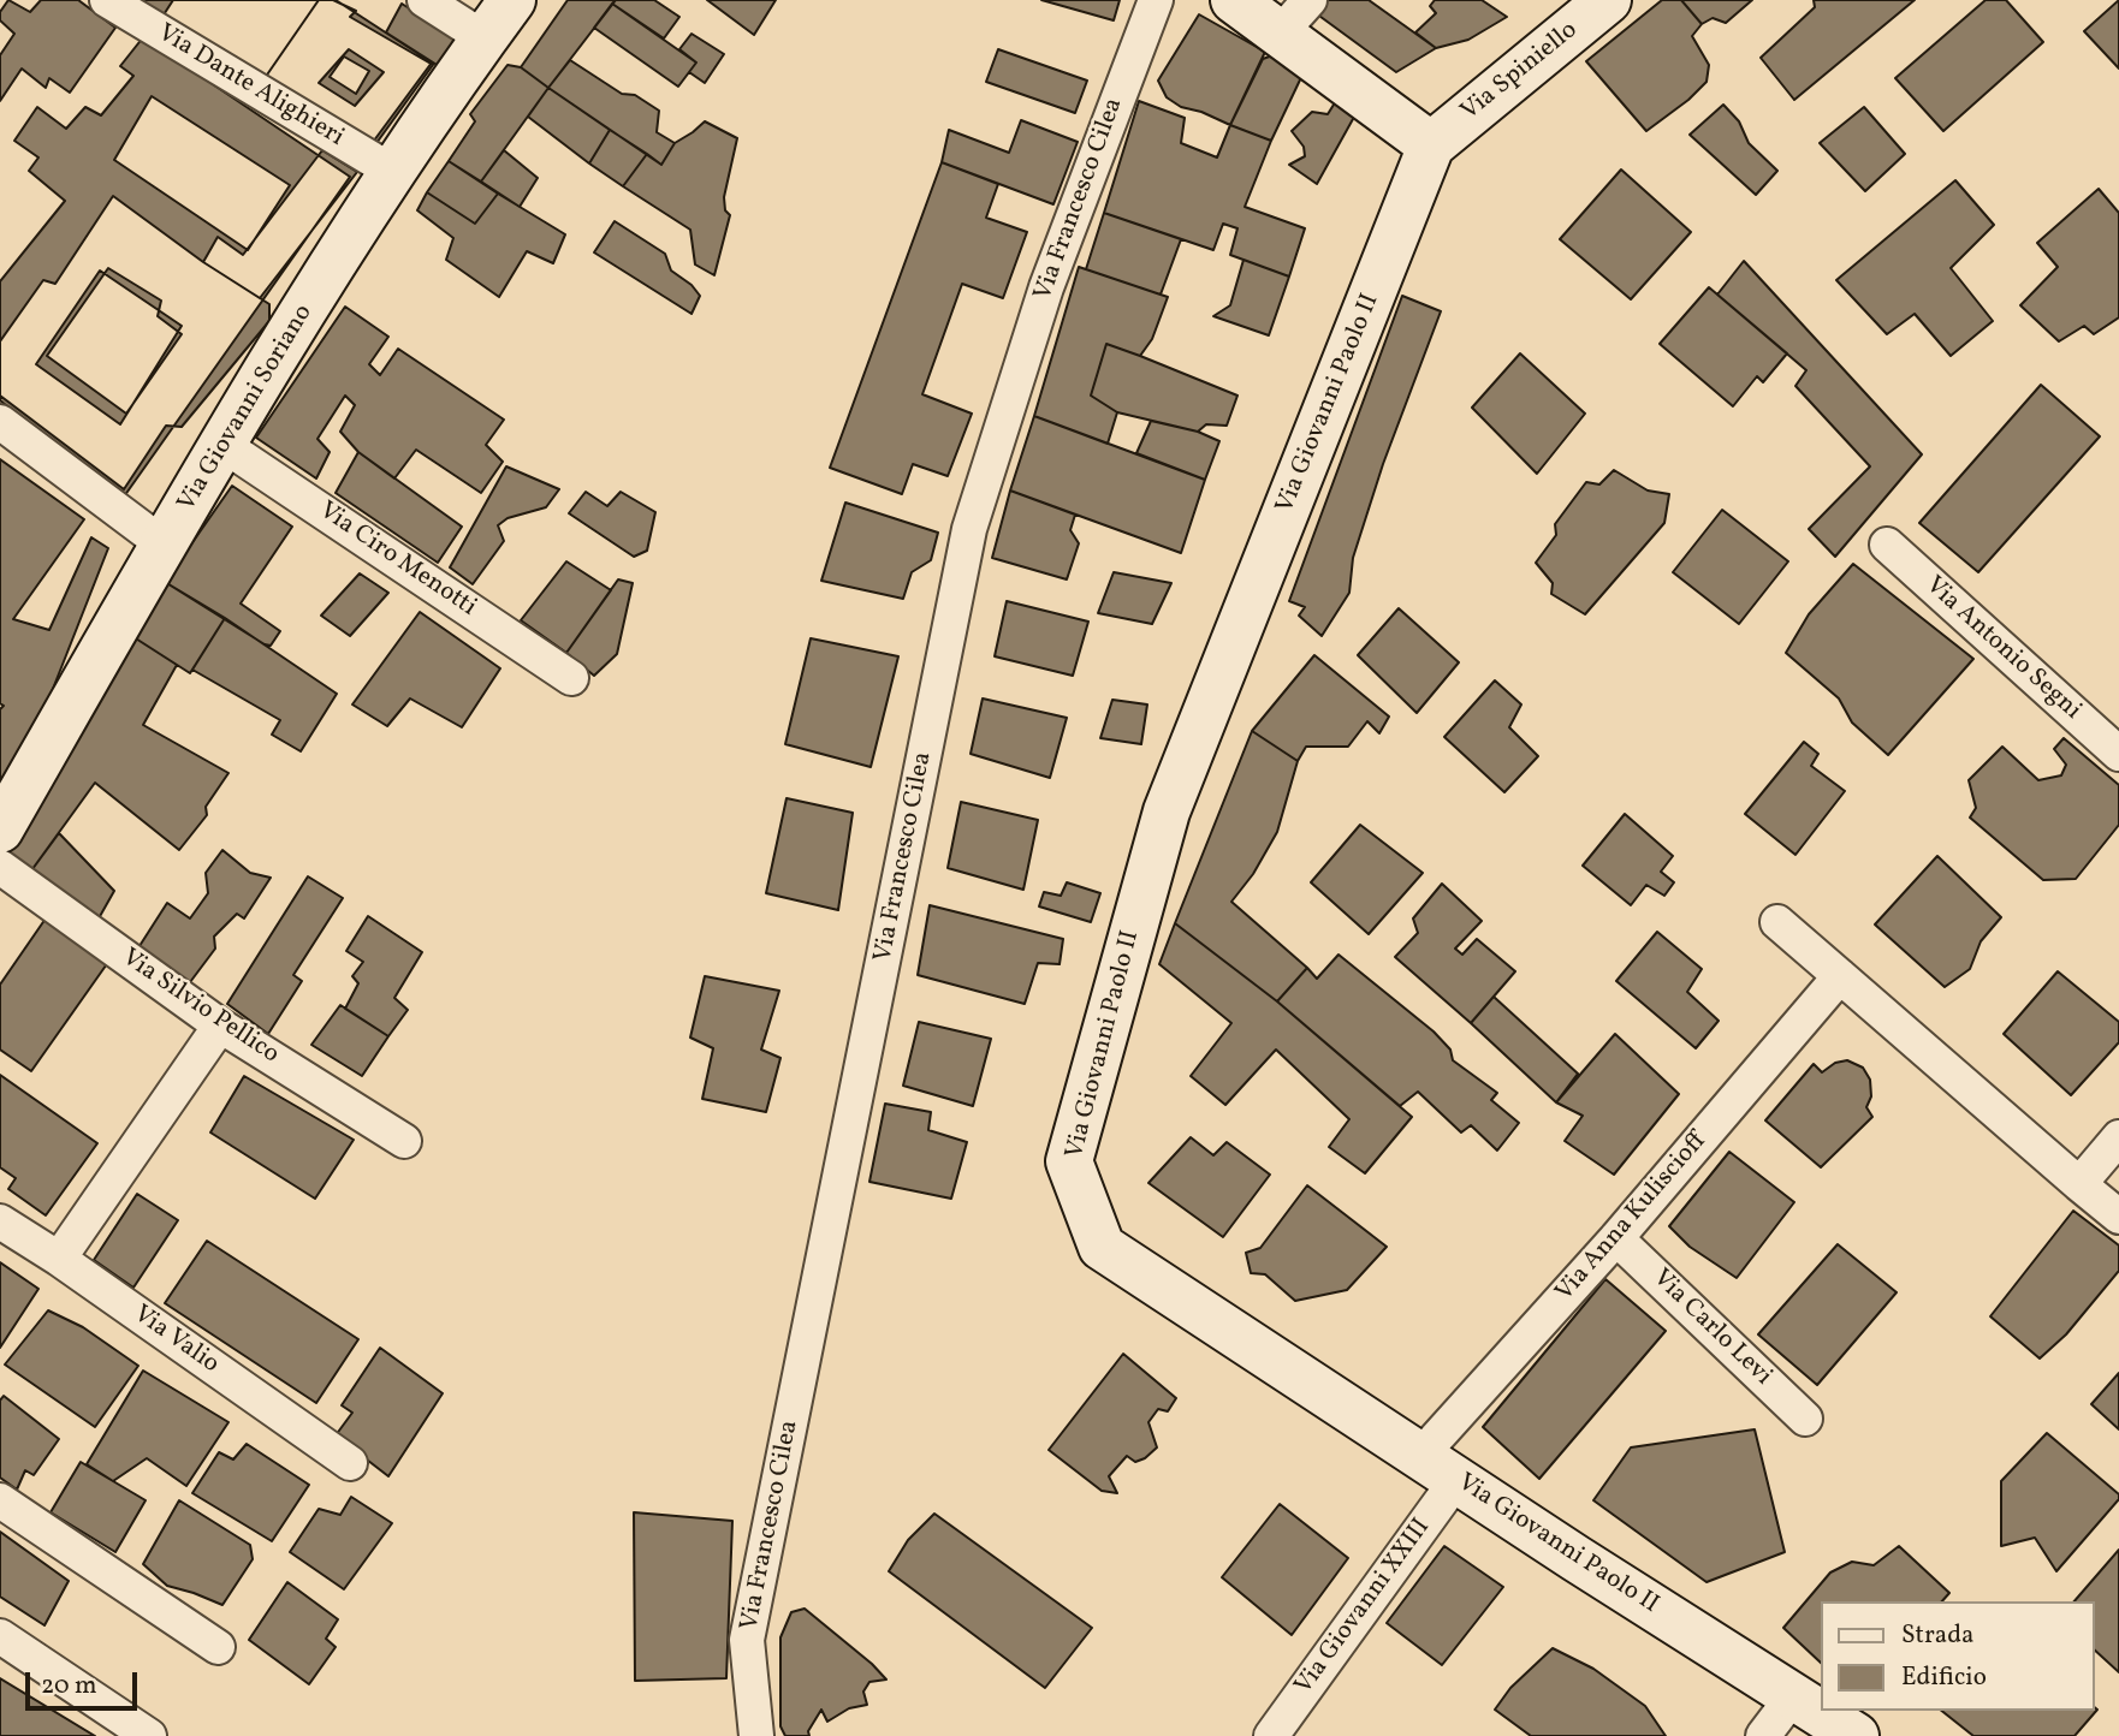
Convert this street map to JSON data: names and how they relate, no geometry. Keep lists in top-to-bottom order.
{
  "streets": {
    "street": [
      "Via Spiniello",
      "Via Dante Alighieri",
      "Via Francesco Cilea",
      "Via Giovanni Paolo II",
      "Via Giovanni Soriano",
      "Via Ciro Menotti",
      "Via Antonio Segni",
      "Via Silvio Pellico",
      "Via Anna Kuliscioff",
      "Via Carlo Levi",
      "Via Valio",
      "Via Giovanni XXIII"
    ]
  },
  "crossings": [
    ["Via Spiniello", "Via Giovanni Paolo II"],
    ["Via Dante Alighieri", "Via Giovanni Soriano"],
    ["Via Giovanni Paolo II", "Via Anna Kuliscioff"],
    ["Via Giovanni Paolo II", "Via Giovanni XXIII"],
    ["Via Giovanni Soriano", "Via Ciro Menotti"],
    ["Via Anna Kuliscioff", "Via Carlo Levi"],
    ["Via Anna Kuliscioff", "Via Giovanni XXIII"]
  ],
  "legend": ["Strada", "Edificio"],
  "scale_bar": "20 m"
}
